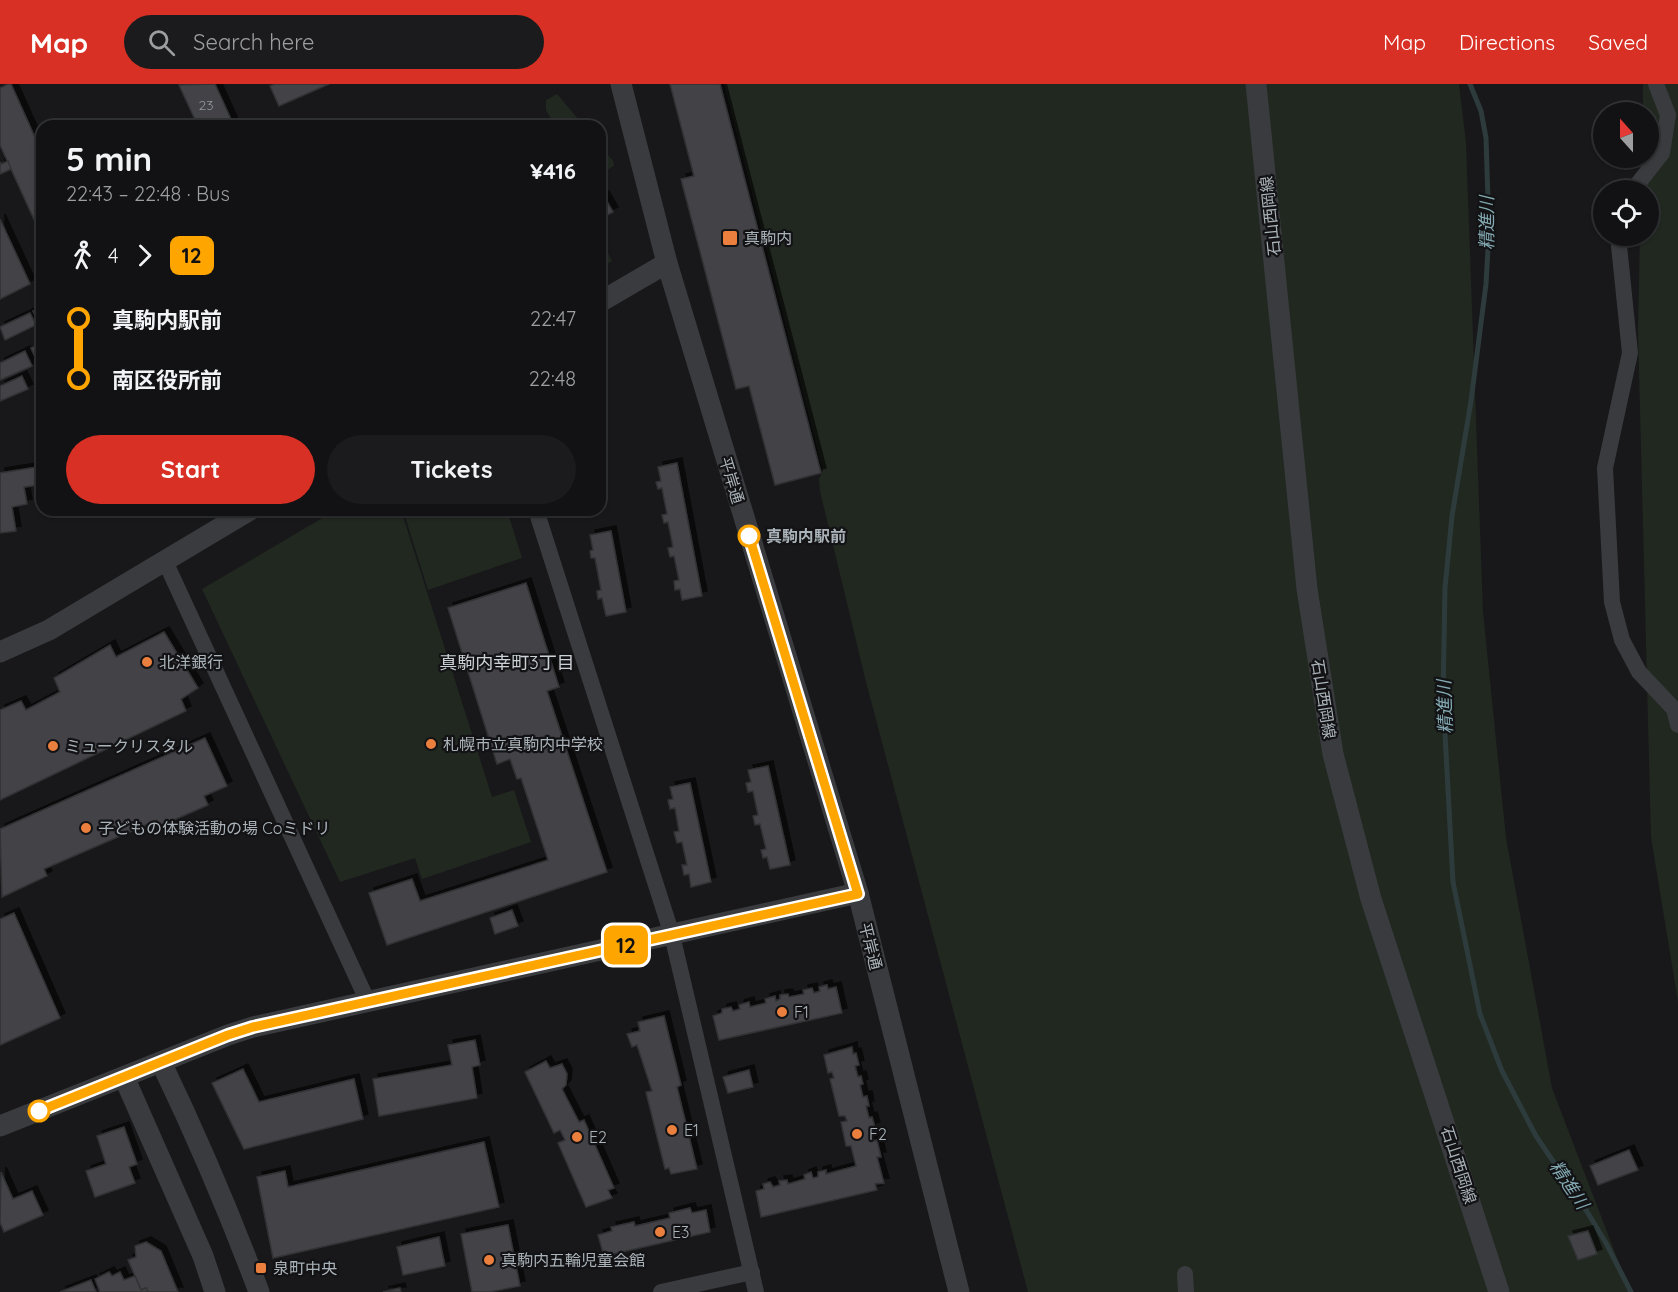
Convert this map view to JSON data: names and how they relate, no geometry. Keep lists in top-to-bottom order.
{
  "streets": {
    "street": ["石山西岡線", "平岸通"]
  },
  "districts": ["真駒内幸町3丁目"],
  "water": ["精進川"],
  "places": {
    "transit": ["真駒内", "泉町中央"],
    "other": [
      "真駒内駅前",
      "北洋銀行",
      "札幌市立真駒内中学校",
      "ミュークリスタル",
      "子どもの体験活動の場 Coミドリ",
      "F1",
      "E1",
      "F2",
      "E2",
      "E3",
      "真駒内五輪児童会館"
    ]
  },
  "lines": ["bus line 12"],
  "house_numbers": ["23"],
  "north": "top",
  "page": {
    "header": "Map",
    "search": "Search here",
    "nav": ["Map", "Directions", "Saved"],
    "on_map": "12",
    "heading": ["5 min", "22:43 – 22:48 · Bus", "¥416"],
    "legs": ["4", "12"],
    "list": [
      {
        "name": "真駒内駅前",
        "value": "22:47"
      },
      {
        "name": "南区役所前",
        "value": "22:48"
      }
    ],
    "buttons": ["Start", "Tickets"]
  }
}
